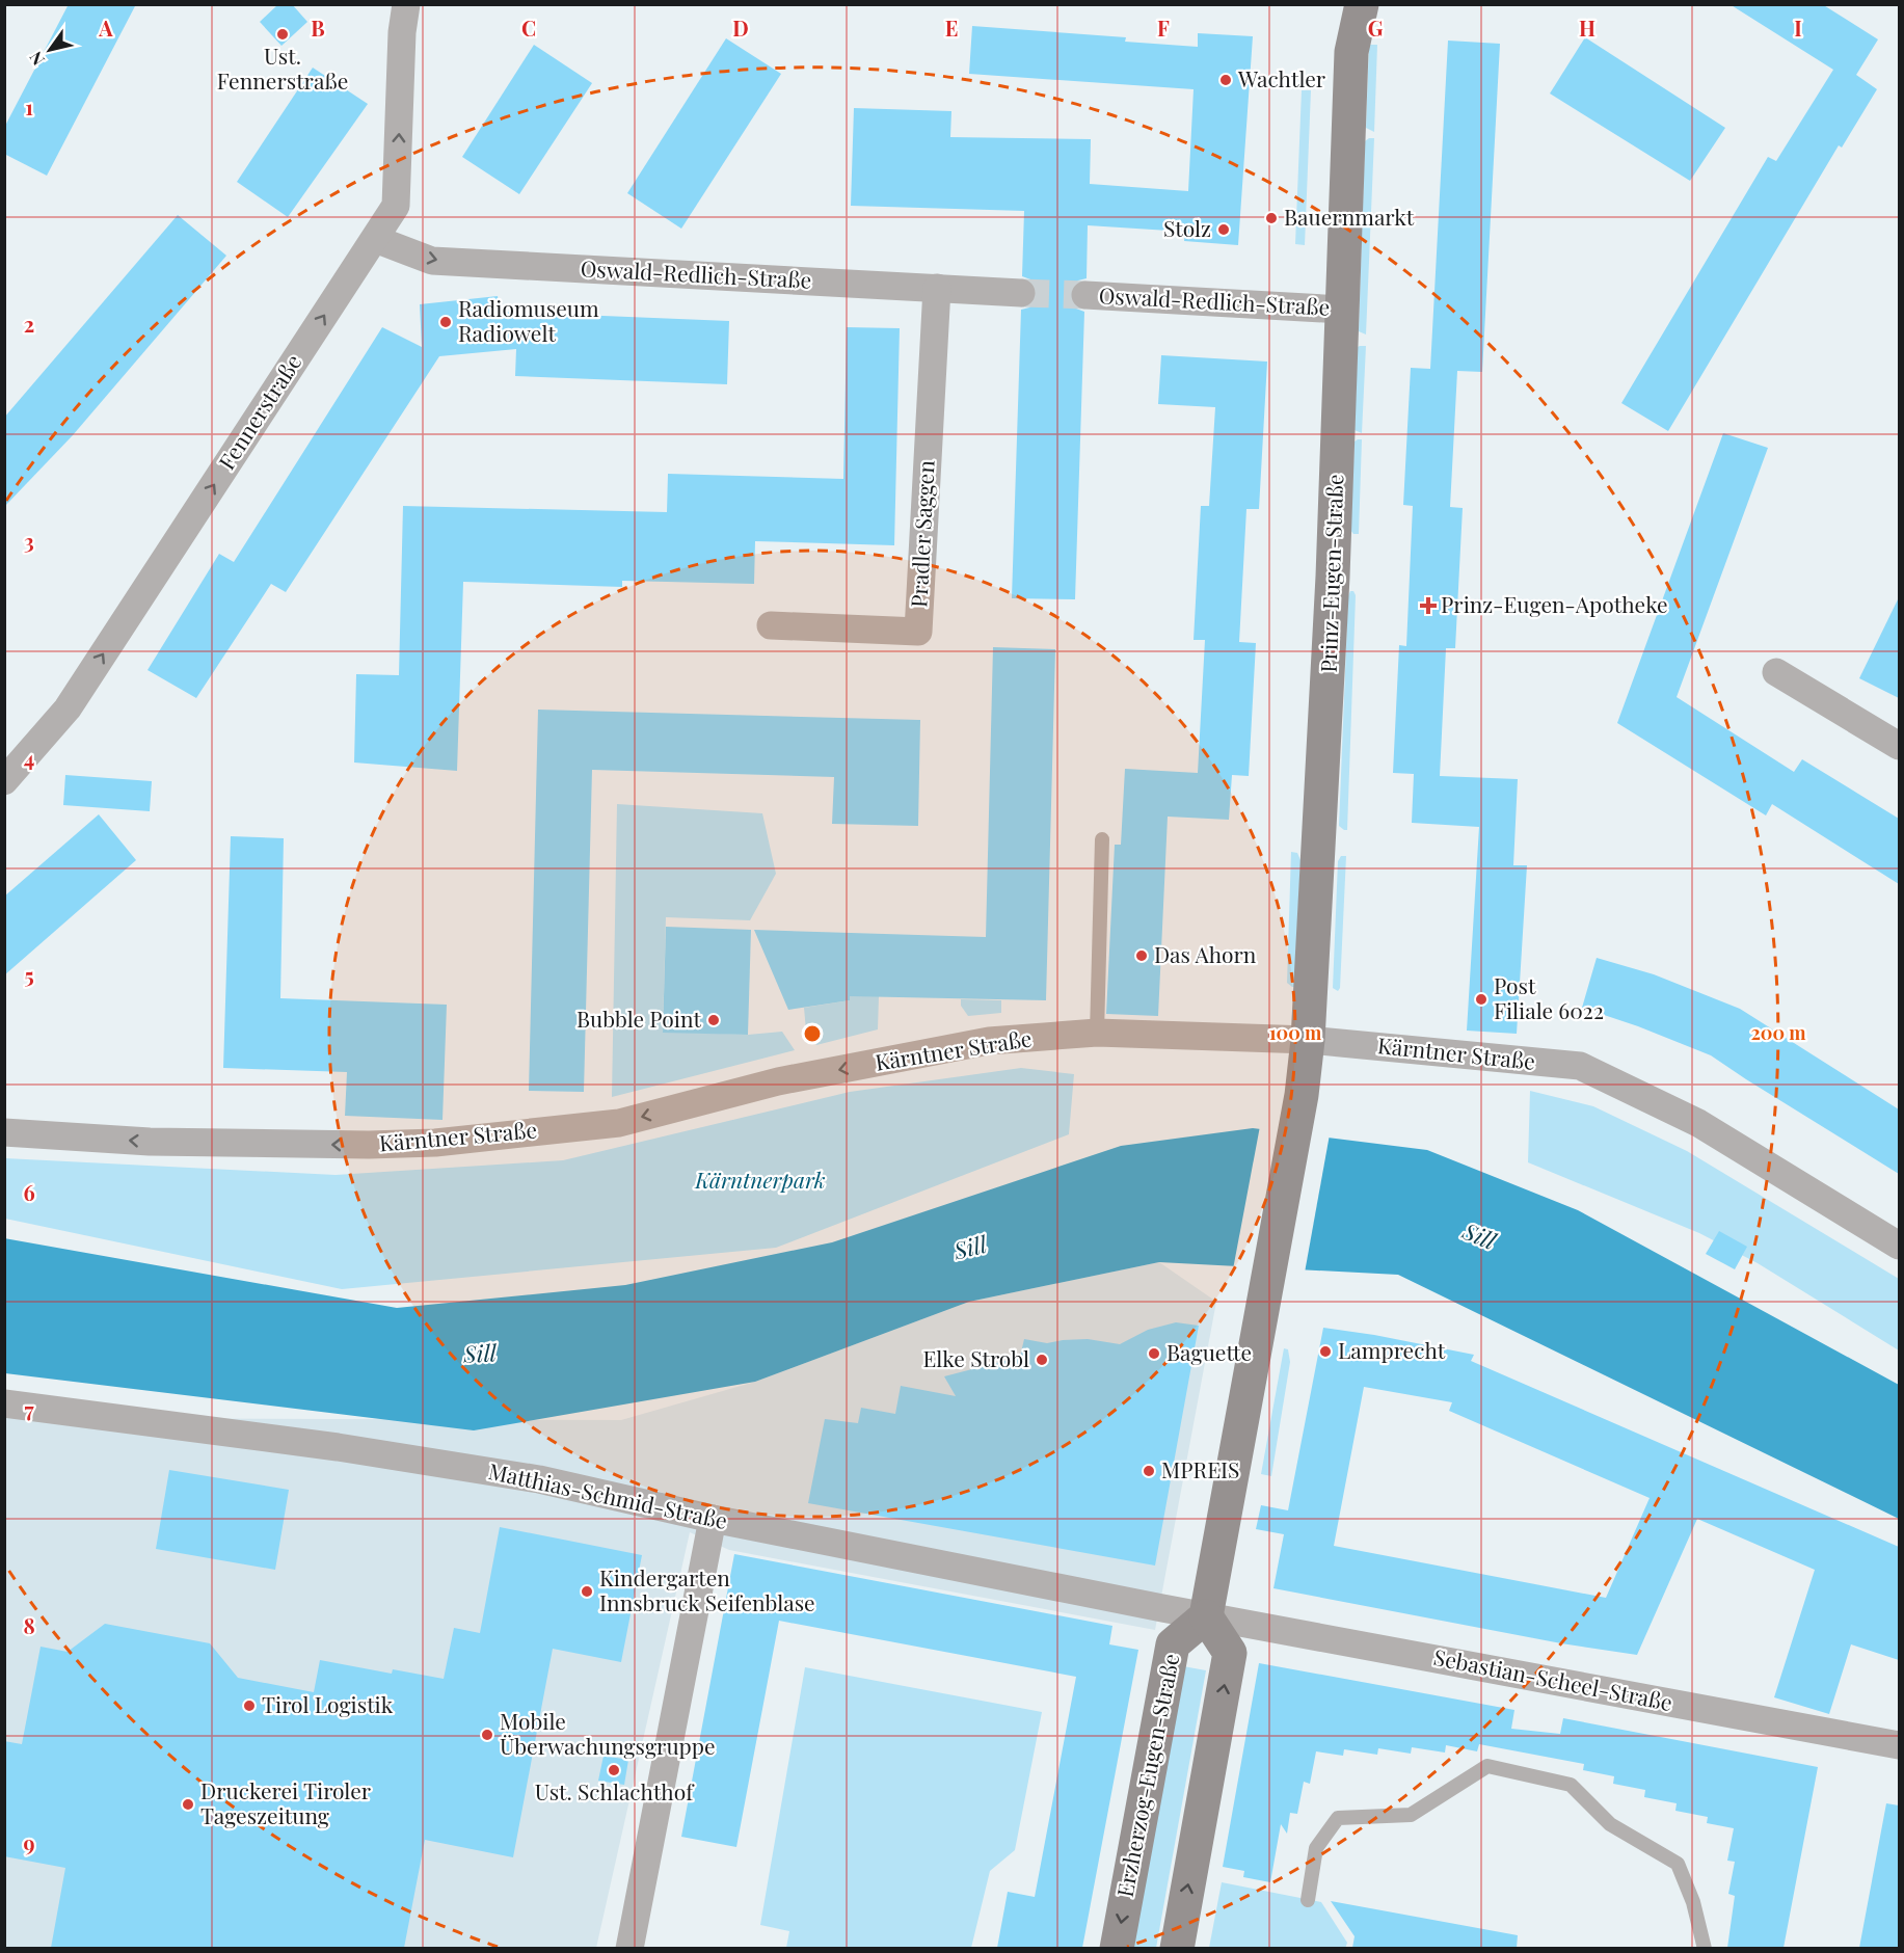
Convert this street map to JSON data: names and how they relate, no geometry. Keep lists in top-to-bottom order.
{
  "streets": {
    "street": [
      "Oswald-Redlich-Straße",
      "Fennerstraße",
      "Pradler Saggen",
      "Prinz-Eugen-Straße",
      "Kärntner Straße",
      "Matthias-Schmid-Straße",
      "Sebastian-Scheel-Straße",
      "Erzherzog-Eugen-Straße"
    ]
  },
  "crossings": [
    ["Oswald-Redlich-Straße", "Fennerstraße"],
    ["Oswald-Redlich-Straße", "Pradler Saggen"],
    ["Oswald-Redlich-Straße", "Prinz-Eugen-Straße"],
    ["Prinz-Eugen-Straße", "Kärntner Straße"],
    ["Prinz-Eugen-Straße", "Matthias-Schmid-Straße"],
    ["Prinz-Eugen-Straße", "Sebastian-Scheel-Straße"],
    ["Prinz-Eugen-Straße", "Erzherzog-Eugen-Straße"],
    ["Matthias-Schmid-Straße", "Sebastian-Scheel-Straße"],
    ["Matthias-Schmid-Straße", "Erzherzog-Eugen-Straße"],
    ["Sebastian-Scheel-Straße", "Erzherzog-Eugen-Straße"]
  ],
  "one_way": ["Oswald-Redlich-Straße", "Fennerstraße", "Kärntner Straße"],
  "water": ["Sill"],
  "parks": ["Kärntnerpark"],
  "places": {
    "other": [
      "Ust. Fennerstraße",
      "Wachtler",
      "Bauernmarkt",
      "Stolz",
      "Radiomuseum Radiowelt",
      "Das Ahorn",
      "Post Filiale 6022",
      "Bubble Point",
      "Lamprecht",
      "Baguette",
      "Elke Strobl",
      "MPREIS",
      "Kindergarten Innsbruck Seifenblase",
      "Tirol Logistik",
      "Mobile Überwachungsgruppe",
      "Ust. Schlachthof",
      "Druckerei Tiroler Tageszeitung"
    ],
    "health": ["Prinz-Eugen-Apotheke"]
  },
  "north": "bottom left",
  "grid": {
    "columns": [
      "A",
      "B",
      "C",
      "D",
      "E",
      "F",
      "G",
      "H",
      "I"
    ],
    "rows": [
      "1",
      "2",
      "3",
      "4",
      "5",
      "6",
      "7",
      "8",
      "9"
    ]
  },
  "rings": ["100 m", "200 m"]
}
